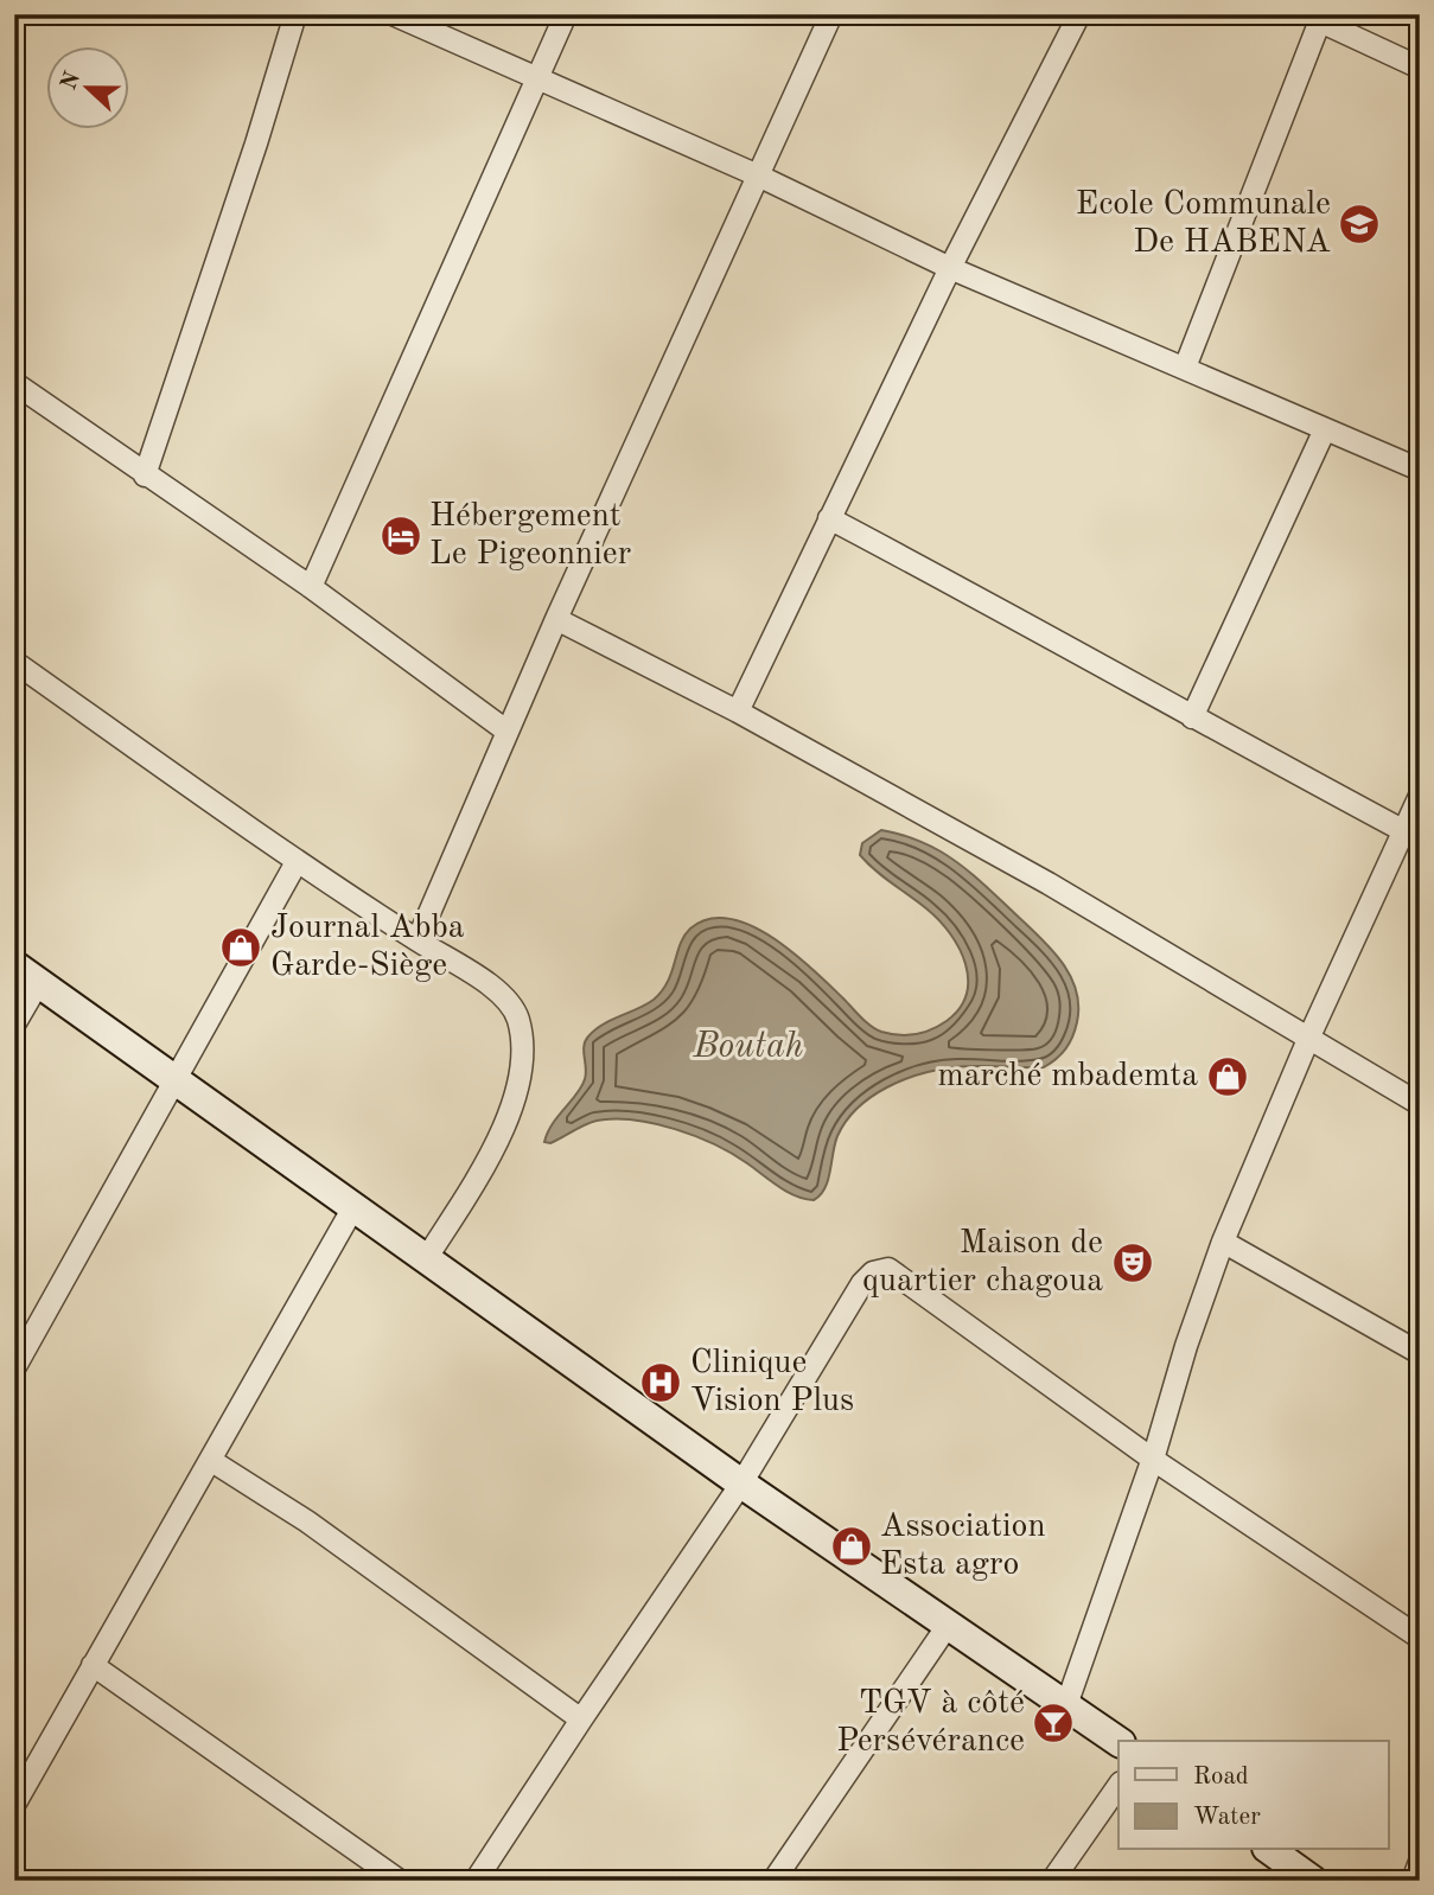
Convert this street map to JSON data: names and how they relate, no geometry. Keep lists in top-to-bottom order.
{
  "water": ["Boutah"],
  "places": {
    "school or university": ["Ecole Communale De HABENA"],
    "hotel": ["Hébergement Le Pigeonnier"],
    "shop": ["Journal Abba Garde-Siège", "marché mbademta", "Association Esta agro"],
    "theatre": ["Maison de quartier chagoua"],
    "hospital": ["Clinique Vision Plus"],
    "bar": ["TGV à côté Persévérance"]
  },
  "legend": ["Road", "Water"],
  "north": "left"
}
